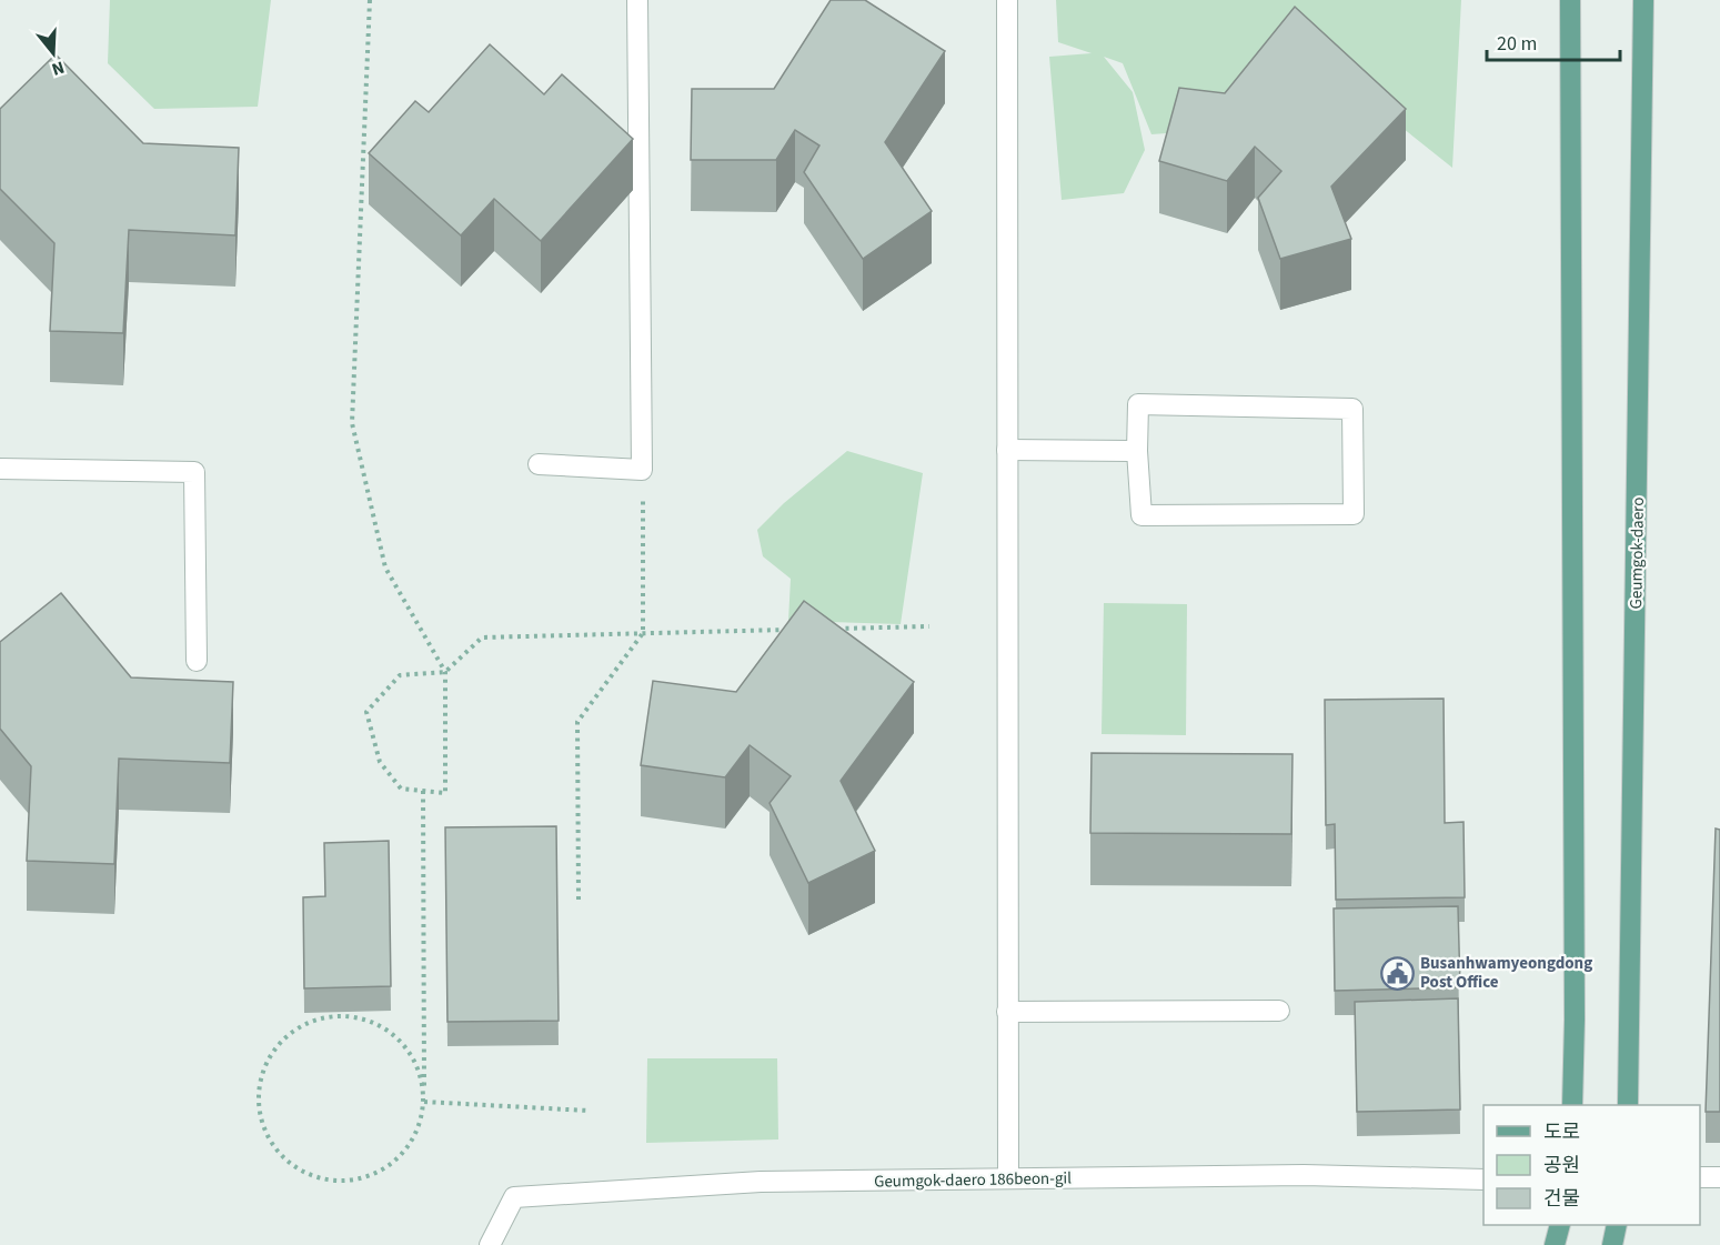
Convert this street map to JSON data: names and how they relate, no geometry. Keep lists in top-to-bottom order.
{
  "streets": {
    "main road": ["Geumgok-daero"],
    "street": ["Geumgok-daero 186beon-gil"]
  },
  "places": {
    "public building": ["Busanhwamyeongdong Post Office"]
  },
  "legend": ["도로", "공원", "건물"],
  "scale_bar": "20 m",
  "north": "bottom"
}
